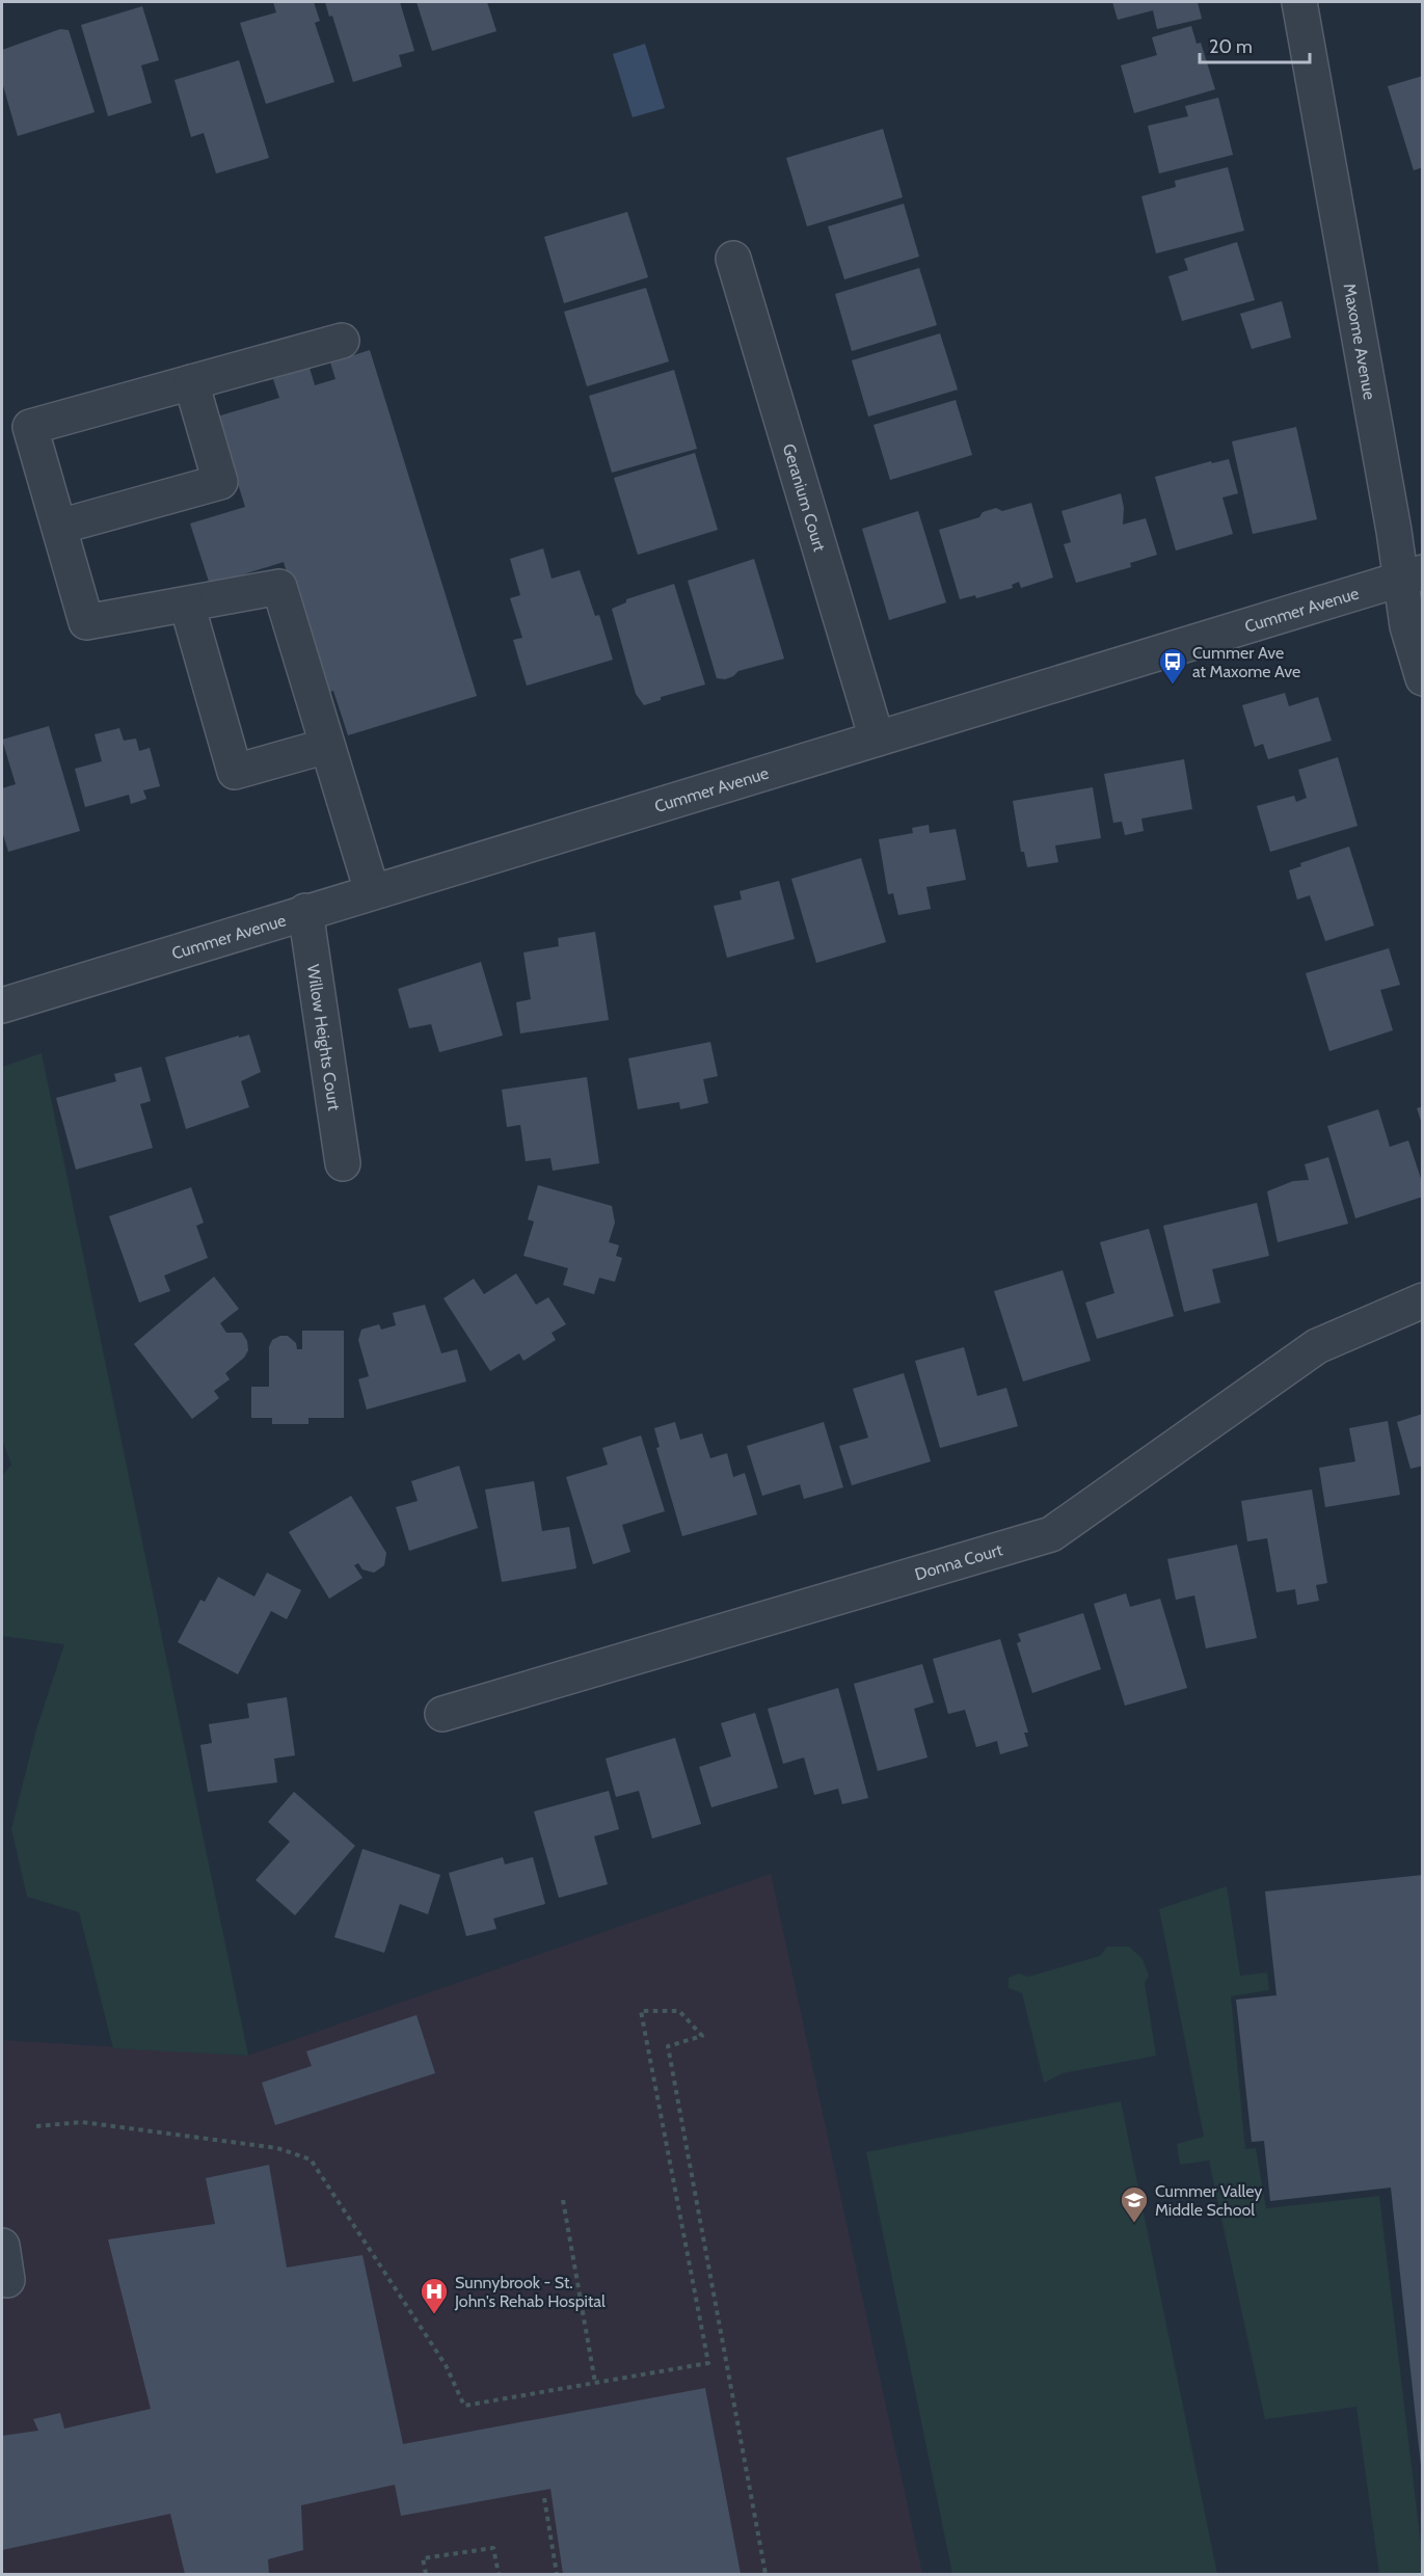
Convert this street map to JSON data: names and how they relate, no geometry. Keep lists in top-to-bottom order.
{
  "streets": {
    "street": [
      "Maxome Avenue",
      "Geranium Court",
      "Cummer Avenue",
      "Willow Heights Court",
      "Donna Court"
    ]
  },
  "crossings": [
    ["Maxome Avenue", "Cummer Avenue"],
    ["Geranium Court", "Cummer Avenue"],
    ["Cummer Avenue", "Willow Heights Court"]
  ],
  "places": {
    "bus stop": ["Cummer Ave at Maxome Ave"],
    "school or university": ["Cummer Valley Middle School"],
    "hospital": ["Sunnybrook - St. John's Rehab Hospital"]
  },
  "scale_bar": "20 m"
}
